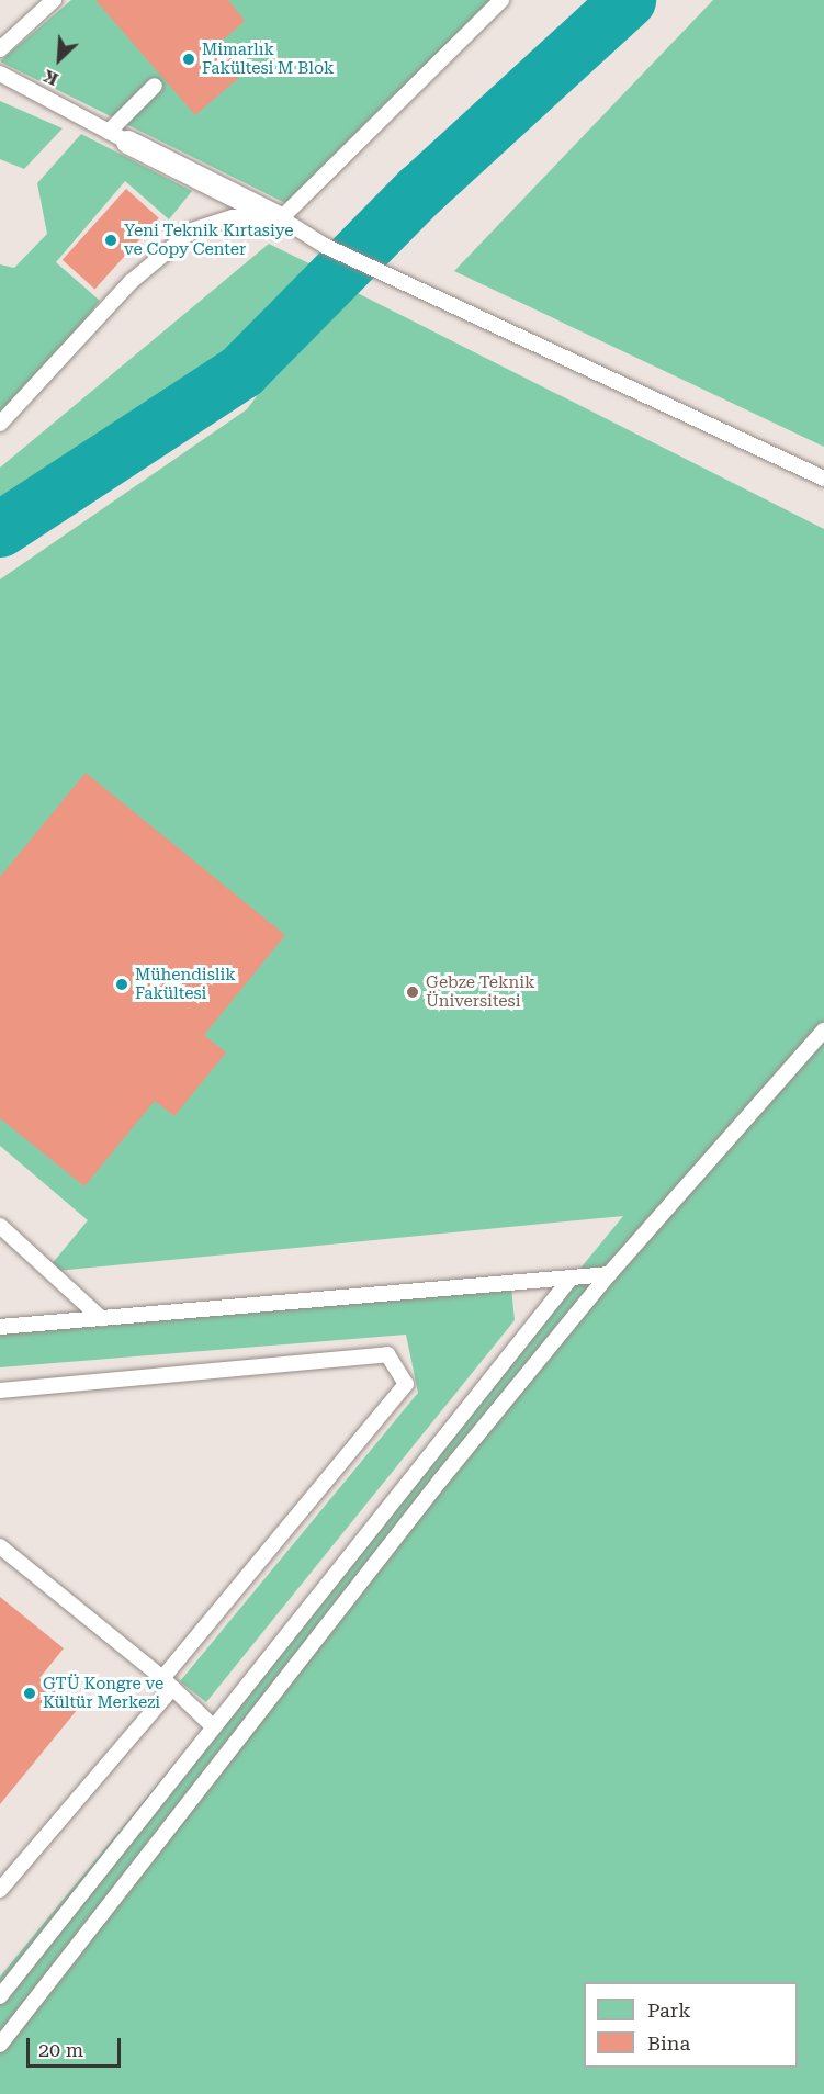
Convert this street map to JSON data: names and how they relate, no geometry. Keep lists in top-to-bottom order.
{
  "places": [
    "Mimarlık Fakültesi M Blok",
    "Yeni Teknik Kırtasiye ve Copy Center",
    "Mühendislik Fakültesi",
    "Gebze Teknik Üniversitesi",
    "GTÜ Kongre ve Kültür Merkezi"
  ],
  "legend": ["Park", "Bina"],
  "scale_bar": "20 m",
  "north": "bottom left"
}
